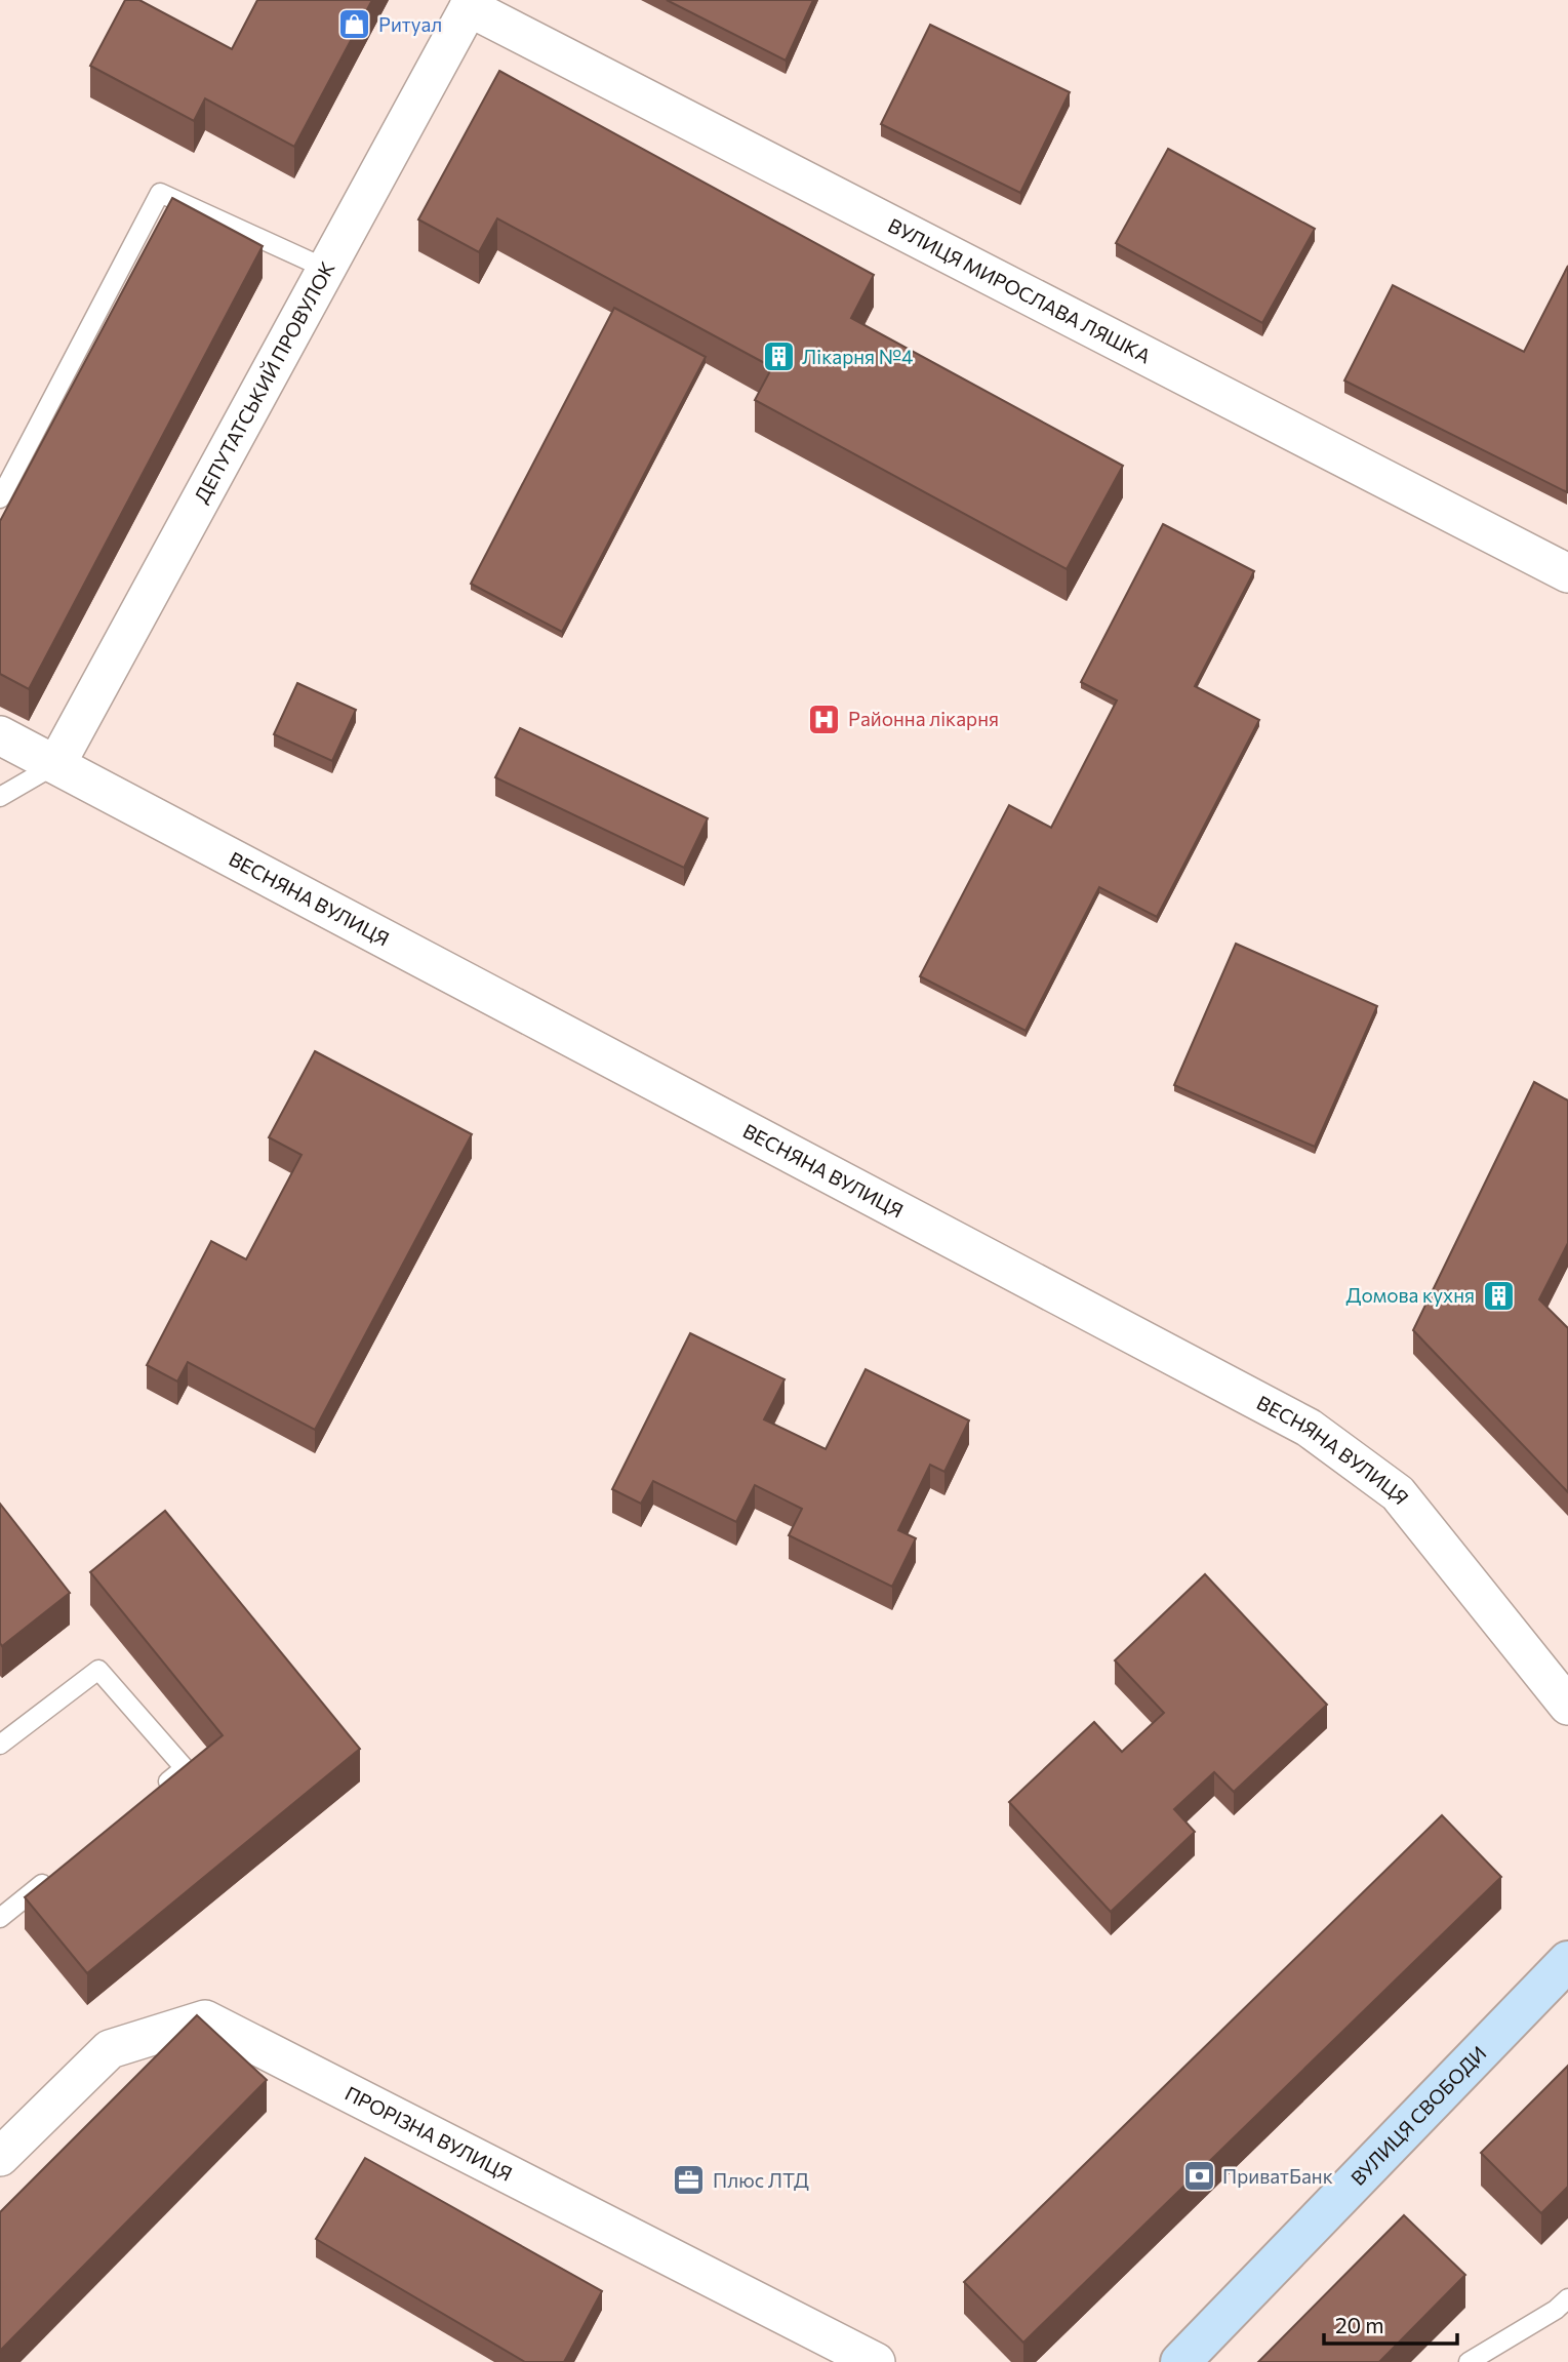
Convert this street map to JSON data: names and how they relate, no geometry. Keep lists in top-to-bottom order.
{
  "streets": {
    "main road": ["ВУЛИЦЯ СВОБОДИ"],
    "street": [
      "ВУЛИЦЯ МИРОСЛАВА ЛЯШКА",
      "ДЕПУТАТСЬКИЙ ПРОВУЛОК",
      "ВЕСНЯНА ВУЛИЦЯ",
      "ПРОРІЗНА ВУЛИЦЯ"
    ]
  },
  "crossings": [
    ["ВУЛИЦЯ МИРОСЛАВА ЛЯШКА", "ДЕПУТАТСЬКИЙ ПРОВУЛОК"],
    ["ДЕПУТАТСЬКИЙ ПРОВУЛОК", "ВЕСНЯНА ВУЛИЦЯ"]
  ],
  "places": {
    "shop": ["Ритуал"],
    "building": ["Лікарня №4", "Домова кухня"],
    "hospital": ["Районна лікарня"],
    "bank": ["ПриватБанк"],
    "office": ["Плюс ЛТД"]
  },
  "scale_bar": "20 m"
}
